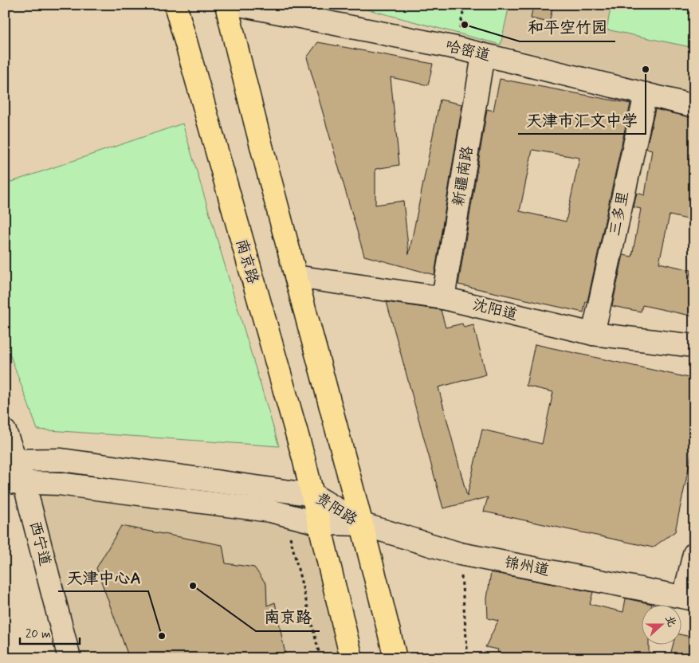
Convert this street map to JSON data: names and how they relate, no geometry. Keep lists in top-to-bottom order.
{
  "streets": {
    "main road": ["南京路"],
    "street": [
      "哈密道",
      "新疆南路",
      "三多里",
      "沈阳道",
      "贵阳路",
      "西宁道",
      "锦州道"
    ]
  },
  "crossings": [
    ["哈密道", "新疆南路"],
    ["哈密道", "三多里"],
    ["新疆南路", "沈阳道"],
    ["三多里", "沈阳道"],
    ["南京路", "贵阳路"],
    ["贵阳路", "西宁道"],
    ["贵阳路", "锦州道"]
  ],
  "places": [
    "和平空竹园",
    "天津市汇文中学",
    "南京路",
    "天津中心A"
  ],
  "scale_bar": "20 m",
  "north": "right"
}
